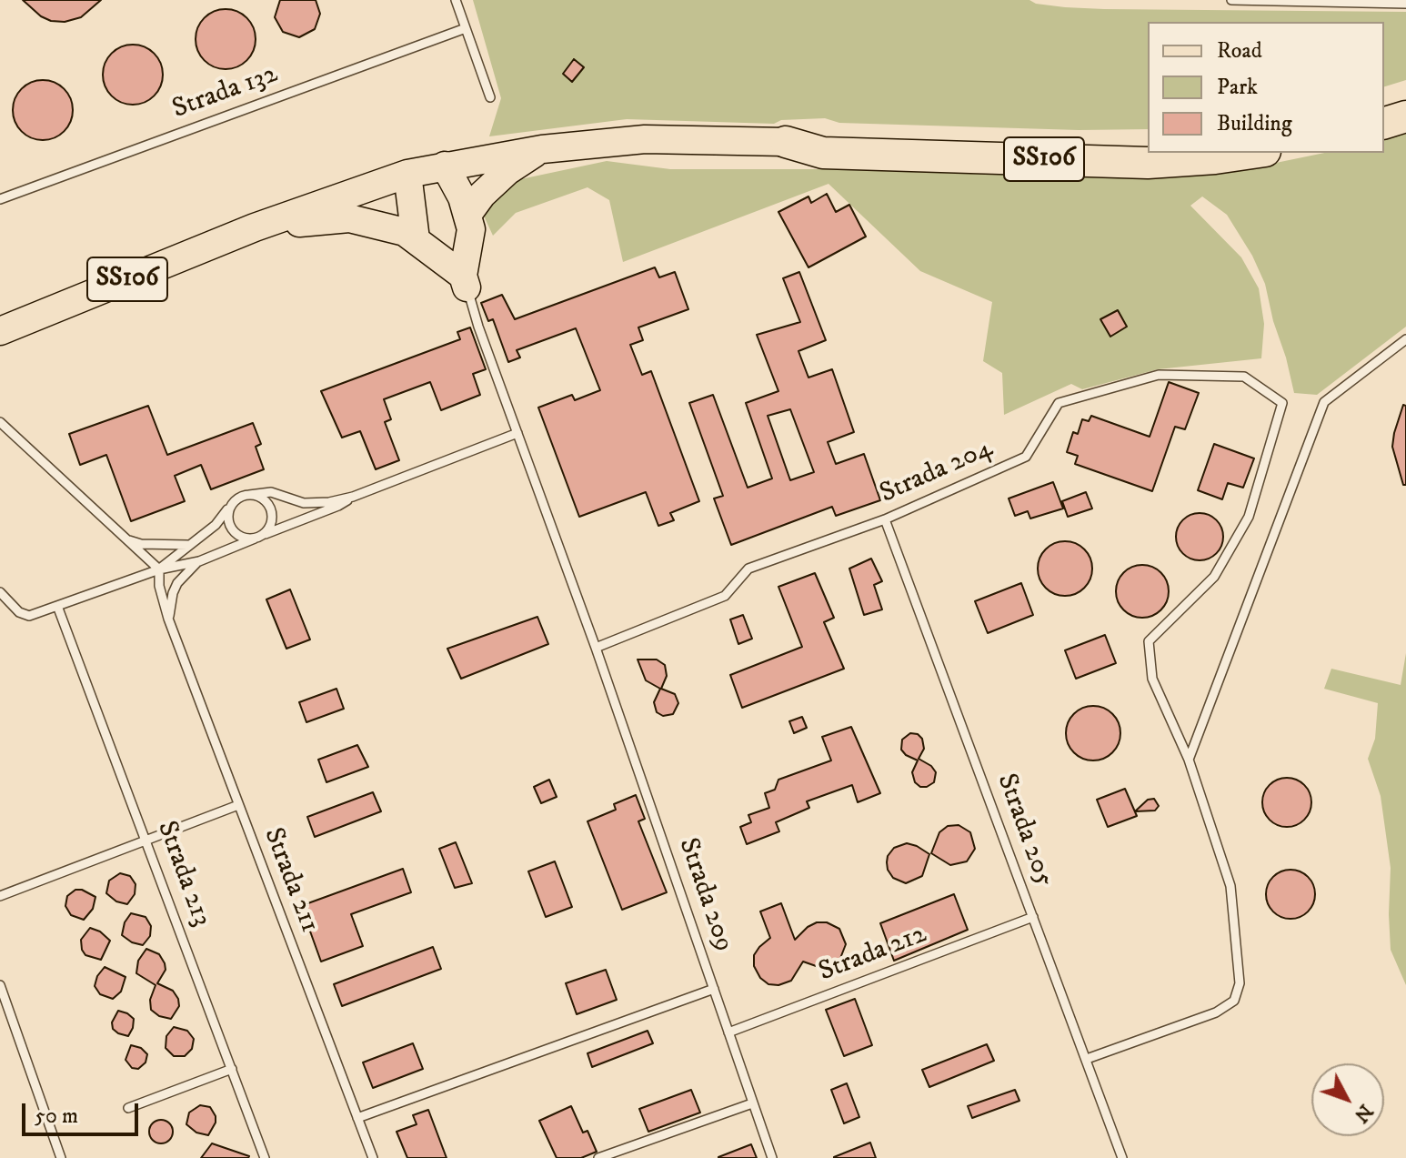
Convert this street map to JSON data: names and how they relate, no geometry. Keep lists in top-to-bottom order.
{
  "streets": {
    "highway": ["SS106"],
    "lane": [
      "Strada 132",
      "Strada 204",
      "Strada 205",
      "Strada 213",
      "Strada 211",
      "Strada 209",
      "Strada 212"
    ]
  },
  "crossings": [
    ["Strada 204", "Strada 205"],
    ["Strada 204", "Strada 209"],
    ["Strada 205", "Strada 212"],
    ["Strada 209", "Strada 212"]
  ],
  "legend": ["Road", "Park", "Building"],
  "scale_bar": "50 m",
  "north": "bottom right"
}
